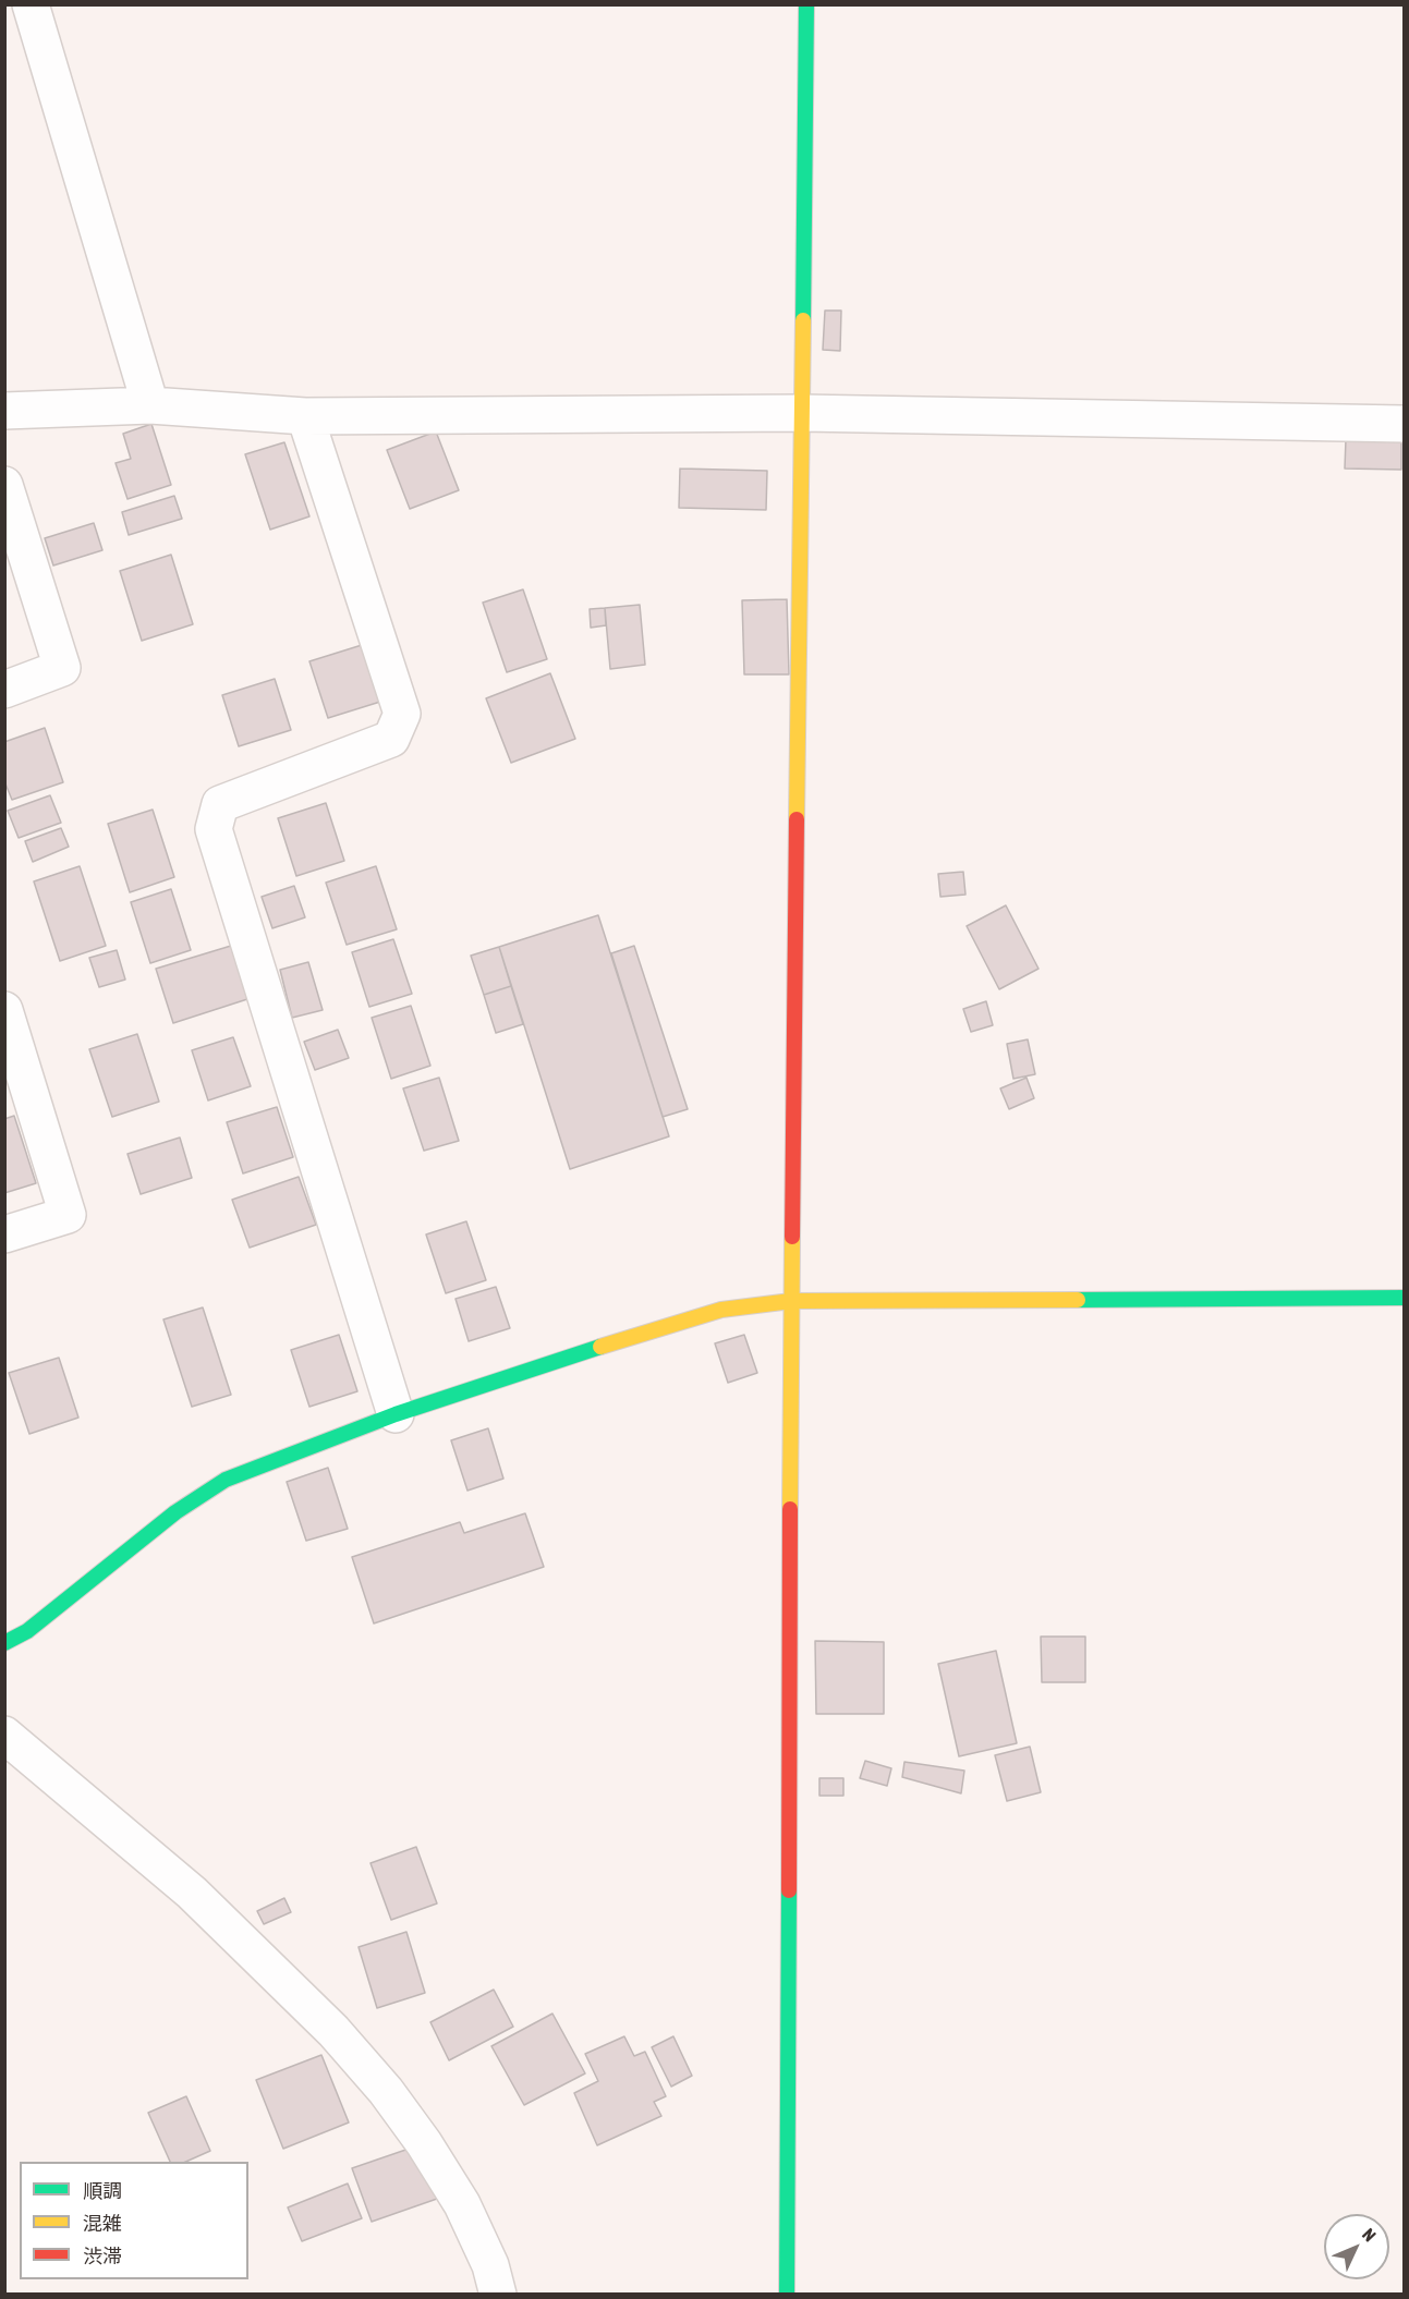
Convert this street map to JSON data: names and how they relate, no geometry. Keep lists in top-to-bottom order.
{
  "legend": ["順調", "混雑", "渋滞"],
  "north": "top right"
}
